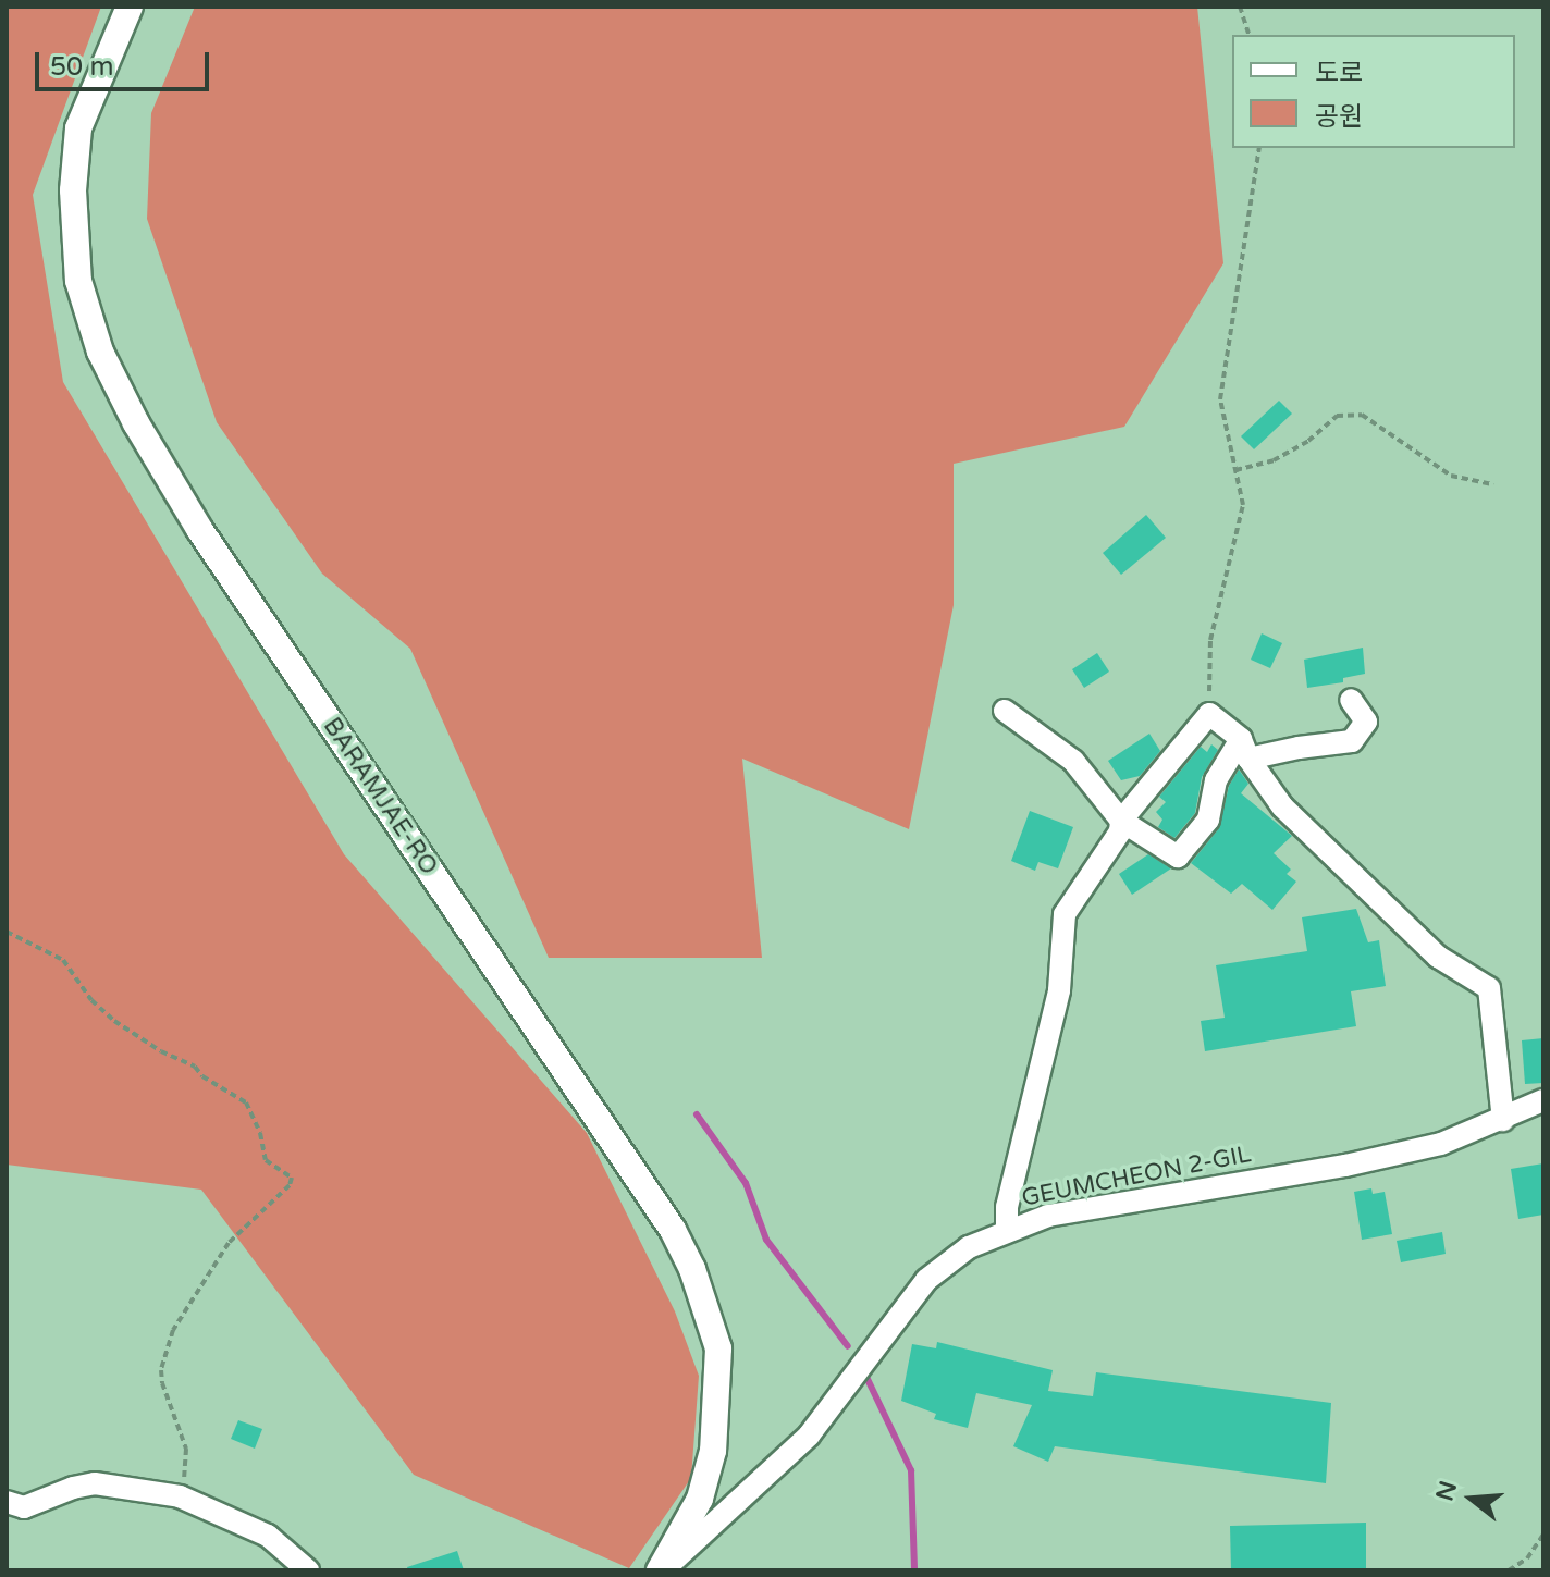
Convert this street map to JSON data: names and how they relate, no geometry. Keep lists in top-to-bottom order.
{
  "streets": {
    "street": ["BARAMJAE-RO", "GEUMCHEON 2-GIL"]
  },
  "crossings": [
    ["BARAMJAE-RO", "GEUMCHEON 2-GIL"]
  ],
  "legend": ["도로", "공원"],
  "scale_bar": "50 m",
  "north": "left"
}
